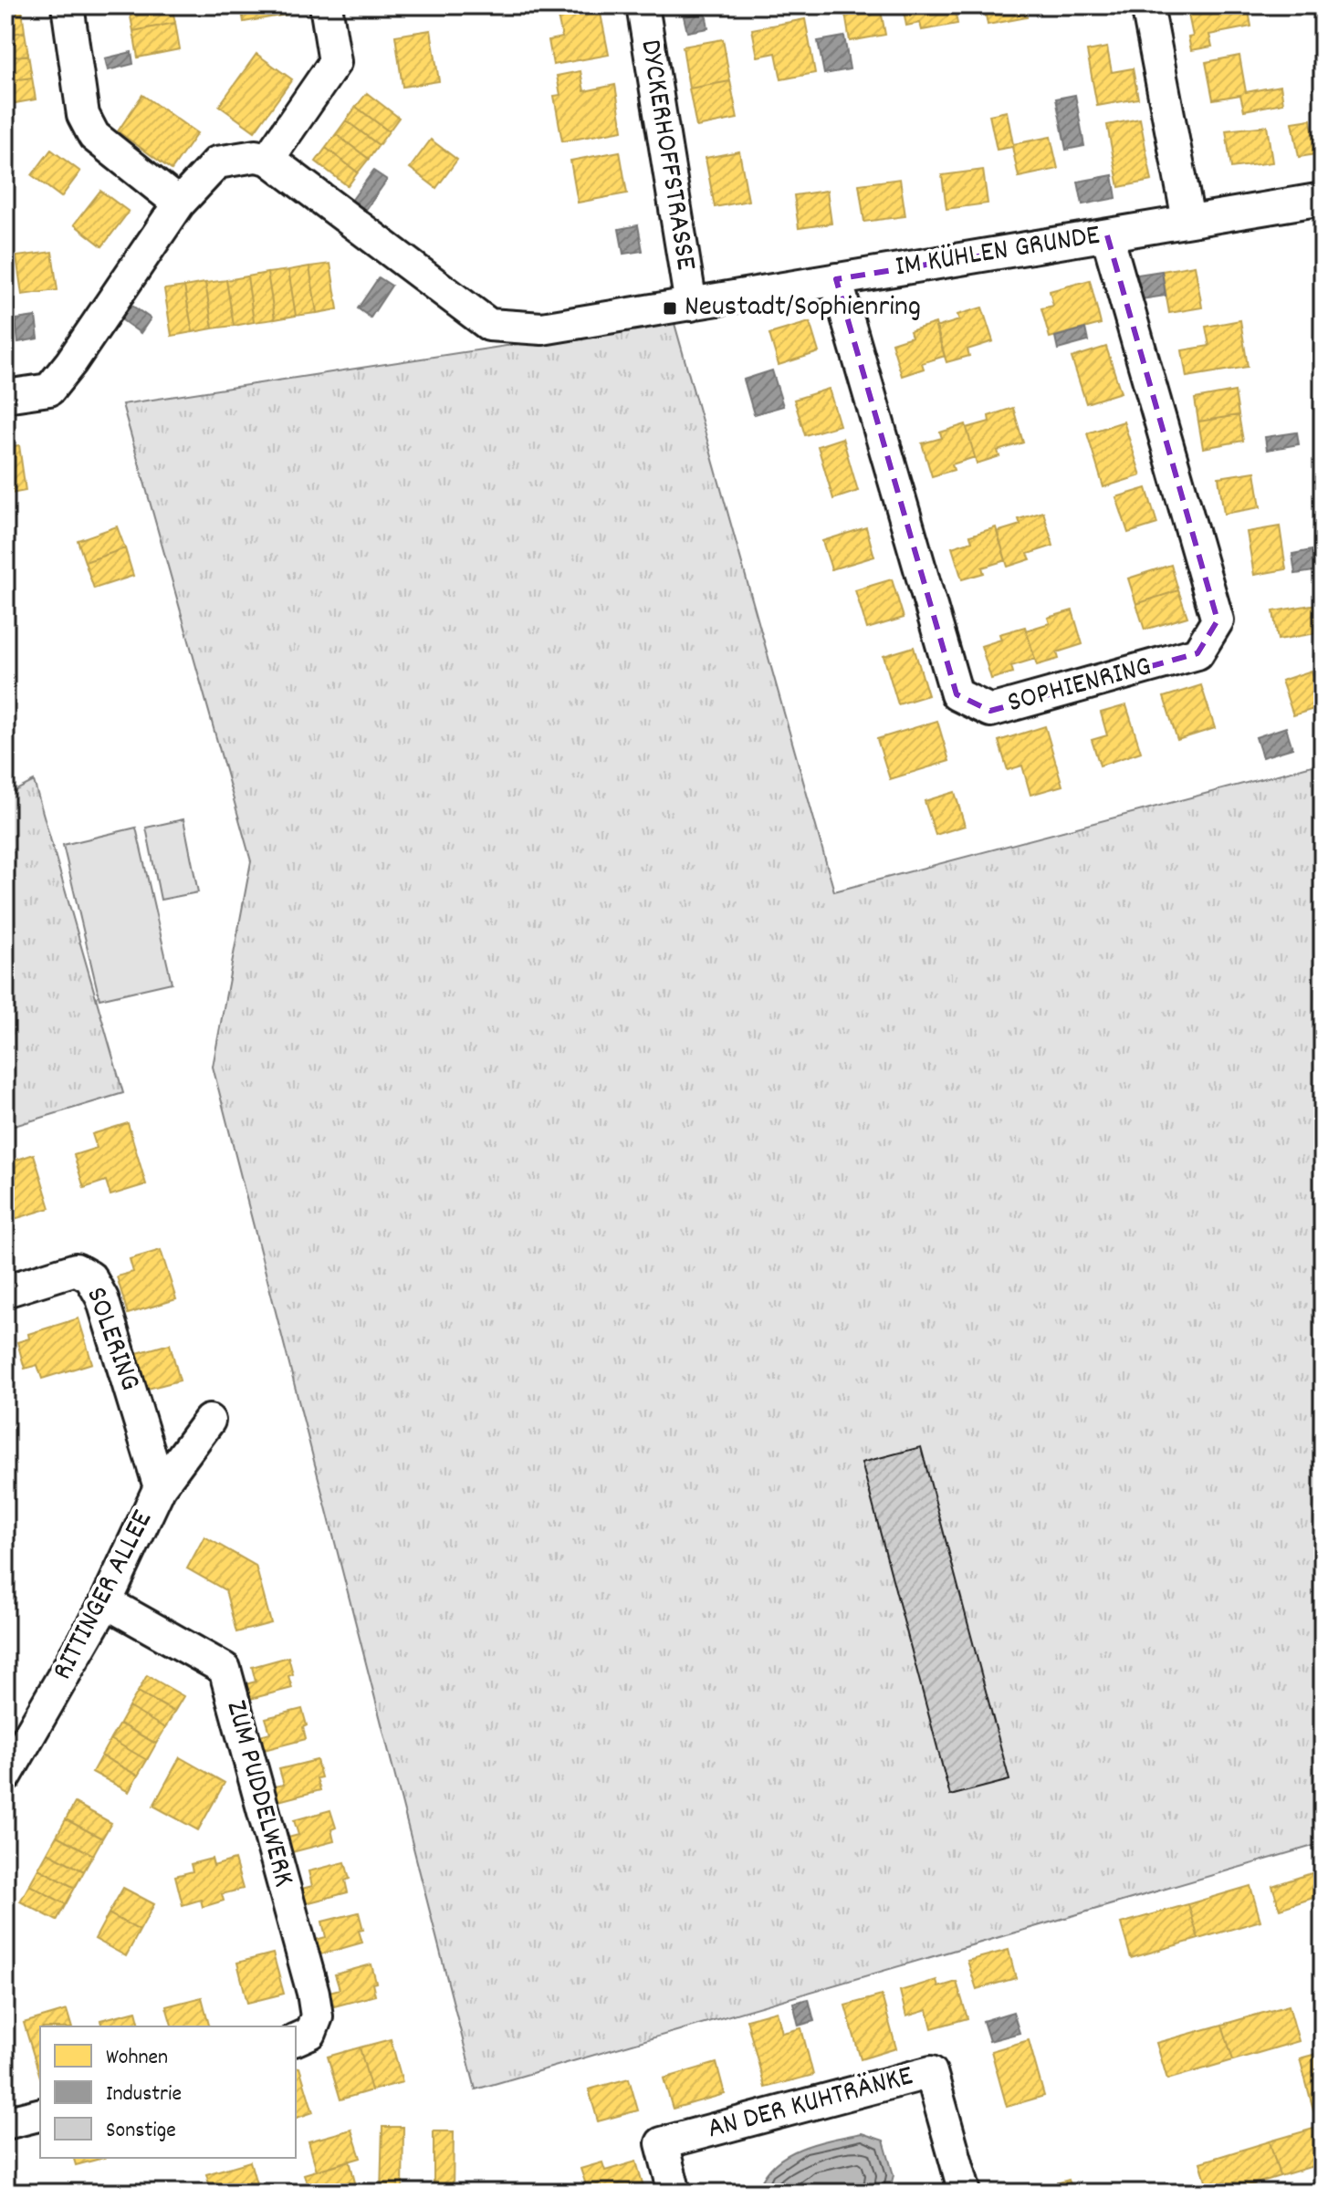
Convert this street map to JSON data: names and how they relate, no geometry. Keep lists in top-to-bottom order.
{
  "streets": {
    "street": [
      "DYCKERHOFFSTRASSE",
      "IM KÜHLEN GRUNDE",
      "SOPHIENRING",
      "SOLERING",
      "RITTINGER ALLEE",
      "ZUM PUDDELWERK",
      "AN DER KUHTRÄNKE"
    ]
  },
  "crossings": [
    ["DYCKERHOFFSTRASSE", "IM KÜHLEN GRUNDE"],
    ["IM KÜHLEN GRUNDE", "SOPHIENRING"],
    ["SOLERING", "RITTINGER ALLEE"],
    ["RITTINGER ALLEE", "ZUM PUDDELWERK"]
  ],
  "places": {
    "transit": ["Neustadt/Sophienring"]
  },
  "legend": ["Wohnen", "Industrie", "Sonstige"]
}
